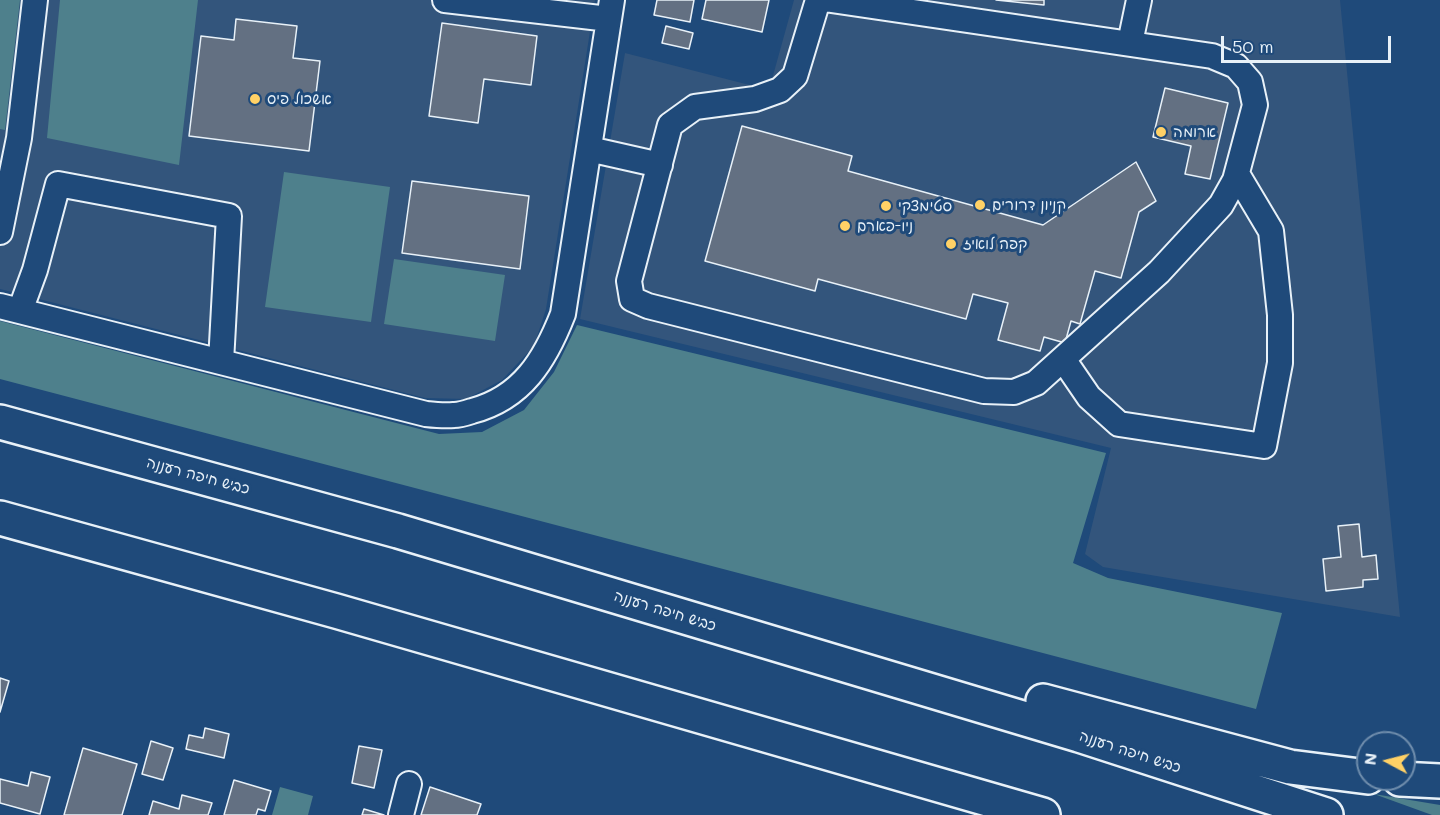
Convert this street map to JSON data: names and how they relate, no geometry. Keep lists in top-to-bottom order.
{
  "streets": {
    "highway": ["כביש חיפה רעננה"]
  },
  "places": [
    "אשכול פיס",
    "ארומה",
    "קניון דרורים",
    "סטימצקי",
    "ניו-פארם",
    "קפה לואיז"
  ],
  "scale_bar": "50 m",
  "north": "left"
}
